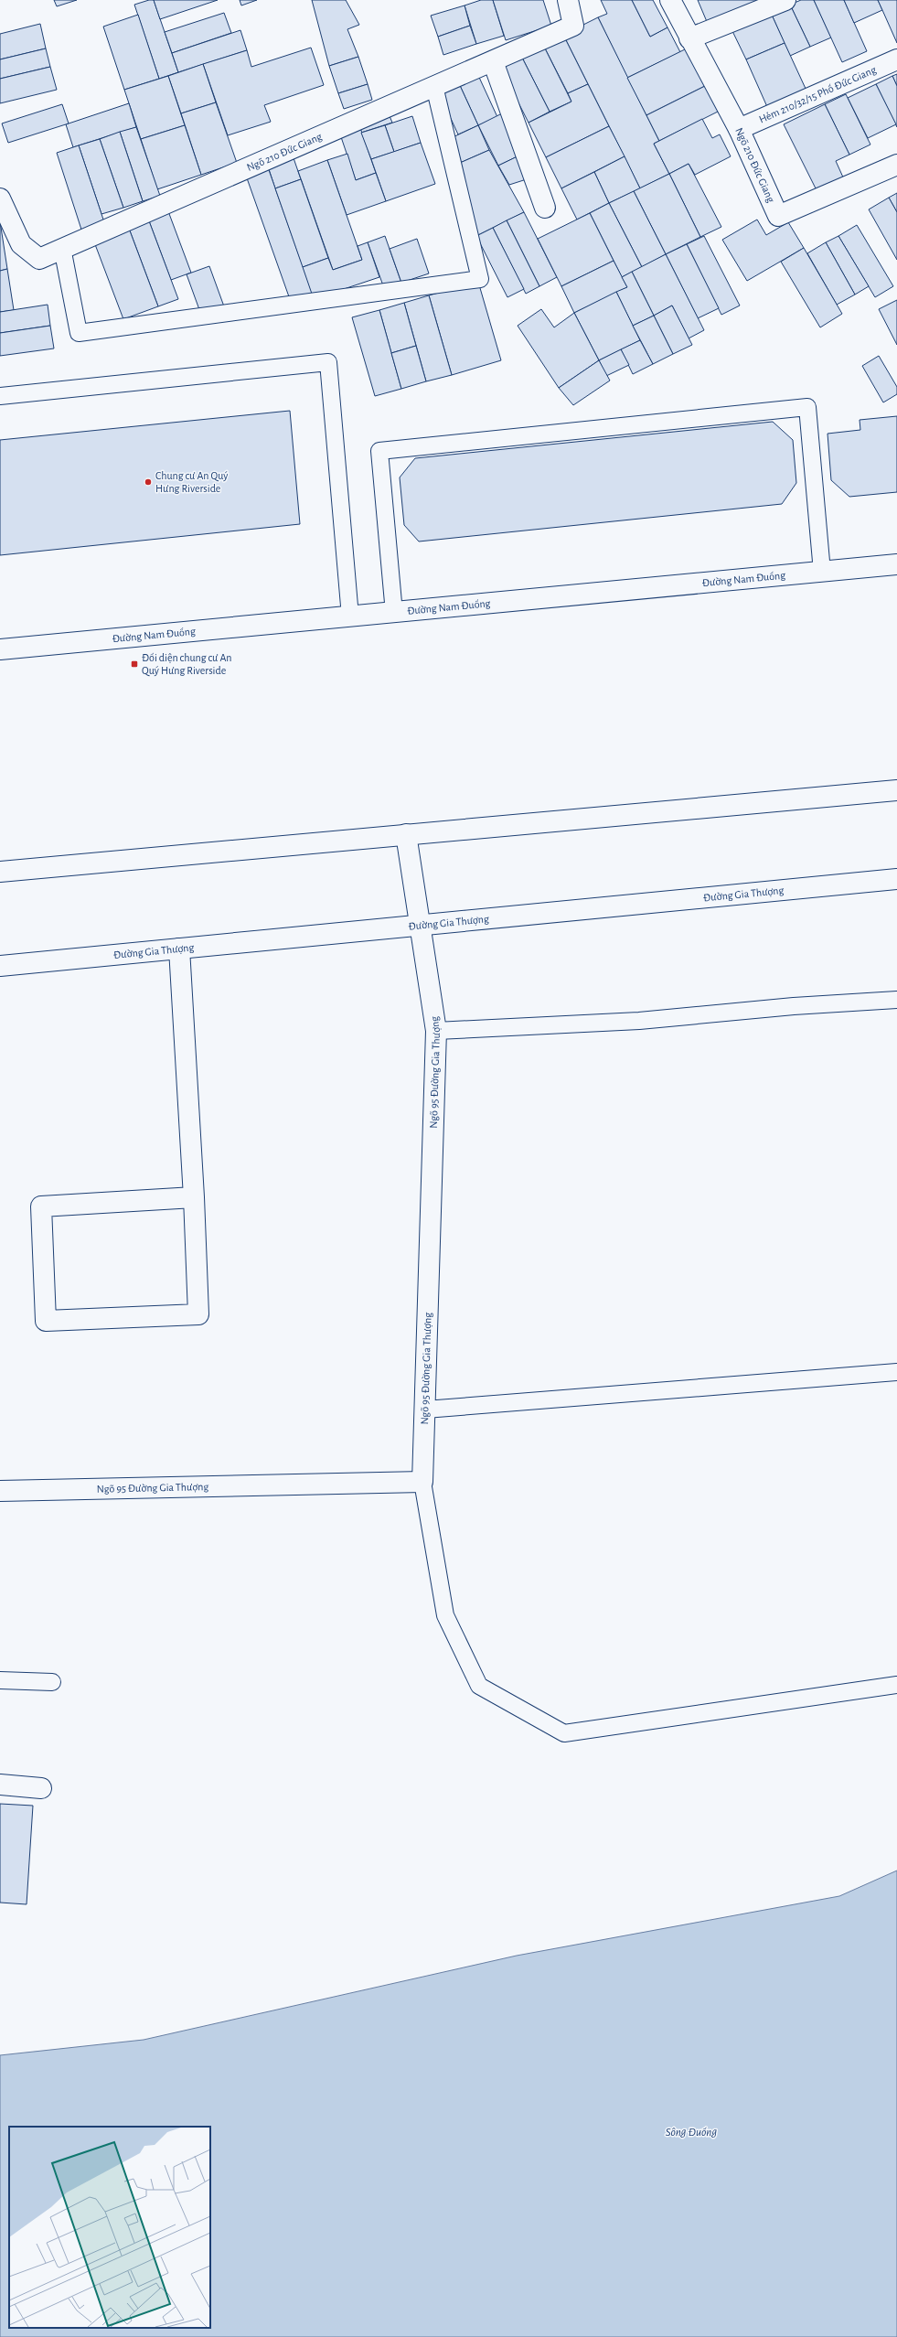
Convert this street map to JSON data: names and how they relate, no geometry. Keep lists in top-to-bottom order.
{
  "streets": {
    "street": [
      "Hẻm 210/32/15 Phố Đức Giang",
      "Ngõ 210 Đức Giang",
      "Đường Nam Đuống",
      "Đường Gia Thượng",
      "Ngõ 95 Đường Gia Thượng"
    ]
  },
  "crossings": [
    ["Hẻm 210/32/15 Phố Đức Giang", "Ngõ 210 Đức Giang"],
    ["Đường Gia Thượng", "Ngõ 95 Đường Gia Thượng"]
  ],
  "water": ["Sông Đuống"],
  "places": {
    "other": ["Chung cư An Quý Hưng Riverside"],
    "transit": ["Đối diện chung cư An Quý Hưng Riverside"]
  }
}
